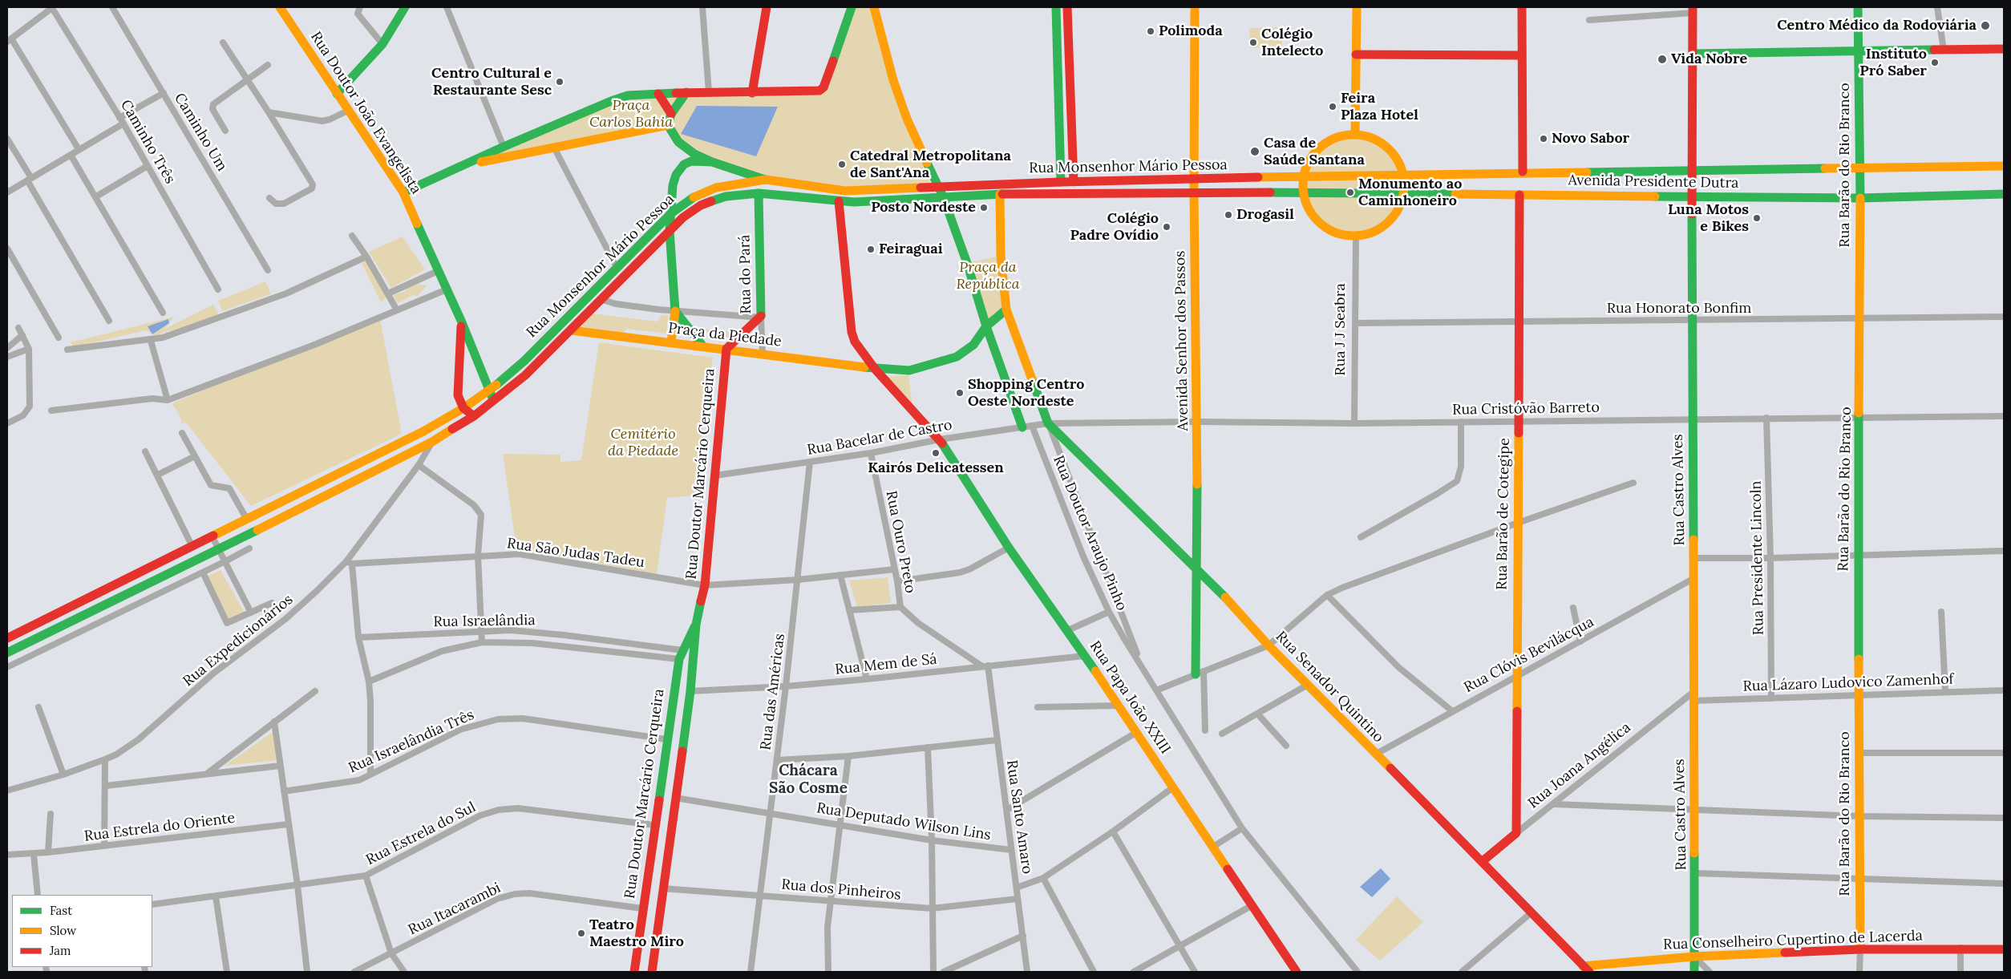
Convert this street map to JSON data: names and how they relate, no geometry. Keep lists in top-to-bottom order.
{
  "streets": {
    "main road": [
      "Rua Doutor João Evangelista",
      "Rua Barão do Rio Branco",
      "Rua Monsenhor Mário Pessoa",
      "Avenida Presidente Dutra",
      "Rua do Pará",
      "Praça da Piedade",
      "Avenida Senhor dos Passos",
      "Rua Doutor Marcário Cerqueira",
      "Rua Castro Alves",
      "Rua Barão de Cotegipe",
      "Rua Senador Quintino",
      "Rua Papa João XXIII",
      "Rua Joana Angélica",
      "Rua Conselheiro Cupertino de Lacerda"
    ],
    "street": [
      "Caminho Um",
      "Caminho Três",
      "Rua Honorato Bonfim",
      "Rua J J Seabra",
      "Rua Cristóvão Barreto",
      "Rua Bacelar de Castro",
      "Rua Doutor Araujo Pinho",
      "Rua Ouro Preto",
      "Rua São Judas Tadeu",
      "Rua Presidente Lincoln",
      "Rua Israelândia",
      "Rua Expedicionários",
      "Rua Clóvis Bevilácqua",
      "Rua Mem de Sá",
      "Rua Lázaro Ludovico Zamenhof",
      "Rua das Américas",
      "Rua Israelândia Três",
      "Rua Santo Amaro",
      "Rua Deputado Wilson Lins",
      "Rua Estrela do Oriente",
      "Rua Estrela do Sul",
      "Rua dos Pinheiros",
      "Rua Itacarambi"
    ]
  },
  "crossings": [
    ["Rua Doutor João Evangelista", "Rua Monsenhor Mário Pessoa"],
    ["Rua Barão do Rio Branco", "Avenida Presidente Dutra"],
    ["Rua Barão do Rio Branco", "Rua Honorato Bonfim"],
    ["Rua Barão do Rio Branco", "Rua Cristóvão Barreto"],
    ["Rua Barão do Rio Branco", "Rua Lázaro Ludovico Zamenhof"],
    ["Rua Barão do Rio Branco", "Rua Conselheiro Cupertino de Lacerda"],
    ["Rua Monsenhor Mário Pessoa", "Avenida Presidente Dutra"],
    ["Rua Monsenhor Mário Pessoa", "Rua do Pará"],
    ["Rua Monsenhor Mário Pessoa", "Praça da Piedade"],
    ["Rua Monsenhor Mário Pessoa", "Avenida Senhor dos Passos"],
    ["Rua Monsenhor Mário Pessoa", "Rua Expedicionários"],
    ["Rua Monsenhor Mário Pessoa", "Rua Papa João XXIII"],
    ["Avenida Presidente Dutra", "Rua Castro Alves"],
    ["Avenida Presidente Dutra", "Rua Barão de Cotegipe"],
    ["Rua do Pará", "Praça da Piedade"],
    ["Rua Honorato Bonfim", "Rua J J Seabra"],
    ["Rua Honorato Bonfim", "Rua Castro Alves"],
    ["Rua Honorato Bonfim", "Rua Barão de Cotegipe"],
    ["Rua J J Seabra", "Rua Cristóvão Barreto"],
    ["Praça da Piedade", "Rua Doutor Marcário Cerqueira"],
    ["Praça da Piedade", "Rua Papa João XXIII"],
    ["Avenida Senhor dos Passos", "Rua Cristóvão Barreto"],
    ["Avenida Senhor dos Passos", "Rua Senador Quintino"],
    ["Rua Cristóvão Barreto", "Rua Bacelar de Castro"],
    ["Rua Cristóvão Barreto", "Rua Castro Alves"],
    ["Rua Cristóvão Barreto", "Rua Barão de Cotegipe"],
    ["Rua Cristóvão Barreto", "Rua Doutor Araujo Pinho"],
    ["Rua Cristóvão Barreto", "Rua Presidente Lincoln"],
    ["Rua Cristóvão Barreto", "Rua Senador Quintino"],
    ["Rua Bacelar de Castro", "Rua Doutor Marcário Cerqueira"],
    ["Rua Bacelar de Castro", "Rua Doutor Araujo Pinho"],
    ["Rua Bacelar de Castro", "Rua Ouro Preto"],
    ["Rua Bacelar de Castro", "Rua Senador Quintino"],
    ["Rua Bacelar de Castro", "Rua das Américas"],
    ["Rua Bacelar de Castro", "Rua Papa João XXIII"],
    ["Rua Doutor Marcário Cerqueira", "Rua São Judas Tadeu"],
    ["Rua Doutor Marcário Cerqueira", "Rua Israelândia"],
    ["Rua Doutor Marcário Cerqueira", "Rua Mem de Sá"],
    ["Rua Doutor Marcário Cerqueira", "Rua Israelândia Três"],
    ["Rua Doutor Marcário Cerqueira", "Rua Deputado Wilson Lins"],
    ["Rua Doutor Marcário Cerqueira", "Rua Estrela do Sul"],
    ["Rua Doutor Marcário Cerqueira", "Rua dos Pinheiros"],
    ["Rua Doutor Marcário Cerqueira", "Rua Itacarambi"],
    ["Rua Castro Alves", "Rua Clóvis Bevilácqua"],
    ["Rua Castro Alves", "Rua Lázaro Ludovico Zamenhof"],
    ["Rua Castro Alves", "Rua Joana Angélica"],
    ["Rua Castro Alves", "Rua Conselheiro Cupertino de Lacerda"],
    ["Rua Barão de Cotegipe", "Rua Clóvis Bevilácqua"],
    ["Rua Barão de Cotegipe", "Rua Joana Angélica"],
    ["Rua Doutor Araujo Pinho", "Rua Senador Quintino"],
    ["Rua Ouro Preto", "Rua São Judas Tadeu"],
    ["Rua Ouro Preto", "Rua Mem de Sá"],
    ["Rua Ouro Preto", "Rua Santo Amaro"],
    ["Rua São Judas Tadeu", "Rua Expedicionários"],
    ["Rua São Judas Tadeu", "Rua das Américas"],
    ["Rua Presidente Lincoln", "Rua Lázaro Ludovico Zamenhof"],
    ["Rua Clóvis Bevilácqua", "Rua Senador Quintino"],
    ["Rua Mem de Sá", "Rua das Américas"],
    ["Rua Mem de Sá", "Rua Papa João XXIII"],
    ["Rua Mem de Sá", "Rua Santo Amaro"],
    ["Rua Lázaro Ludovico Zamenhof", "Rua Joana Angélica"],
    ["Rua Senador Quintino", "Rua Joana Angélica"],
    ["Rua Senador Quintino", "Rua Conselheiro Cupertino de Lacerda"],
    ["Rua das Américas", "Rua Deputado Wilson Lins"],
    ["Rua das Américas", "Rua dos Pinheiros"],
    ["Rua Santo Amaro", "Rua Deputado Wilson Lins"],
    ["Rua Santo Amaro", "Rua dos Pinheiros"]
  ],
  "districts": ["Chácara São Cosme"],
  "parks": ["Praça Carlos Bahia", "Praça da República", "Cemitério da Piedade"],
  "places": [
    "Centro Médico da Rodoviária",
    "Polimoda",
    "Colégio Intelecto",
    "Vida Nobre",
    "Instituto Pró Saber",
    "Centro Cultural e Restaurante Sesc",
    "Feira Plaza Hotel",
    "Novo Sabor",
    "Casa de Saúde Santana",
    "Catedral Metropolitana de Sant'Ana",
    "Monumento ao Caminhoneiro",
    "Posto Nordeste",
    "Drogasil",
    "Luna Motos e Bikes",
    "Colégio Padre Ovídio",
    "Feiraguai",
    "Shopping Centro Oeste Nordeste",
    "Kairós Delicatessen",
    "Teatro Maestro Miro"
  ],
  "legend": ["Fast", "Slow", "Jam"]
}
